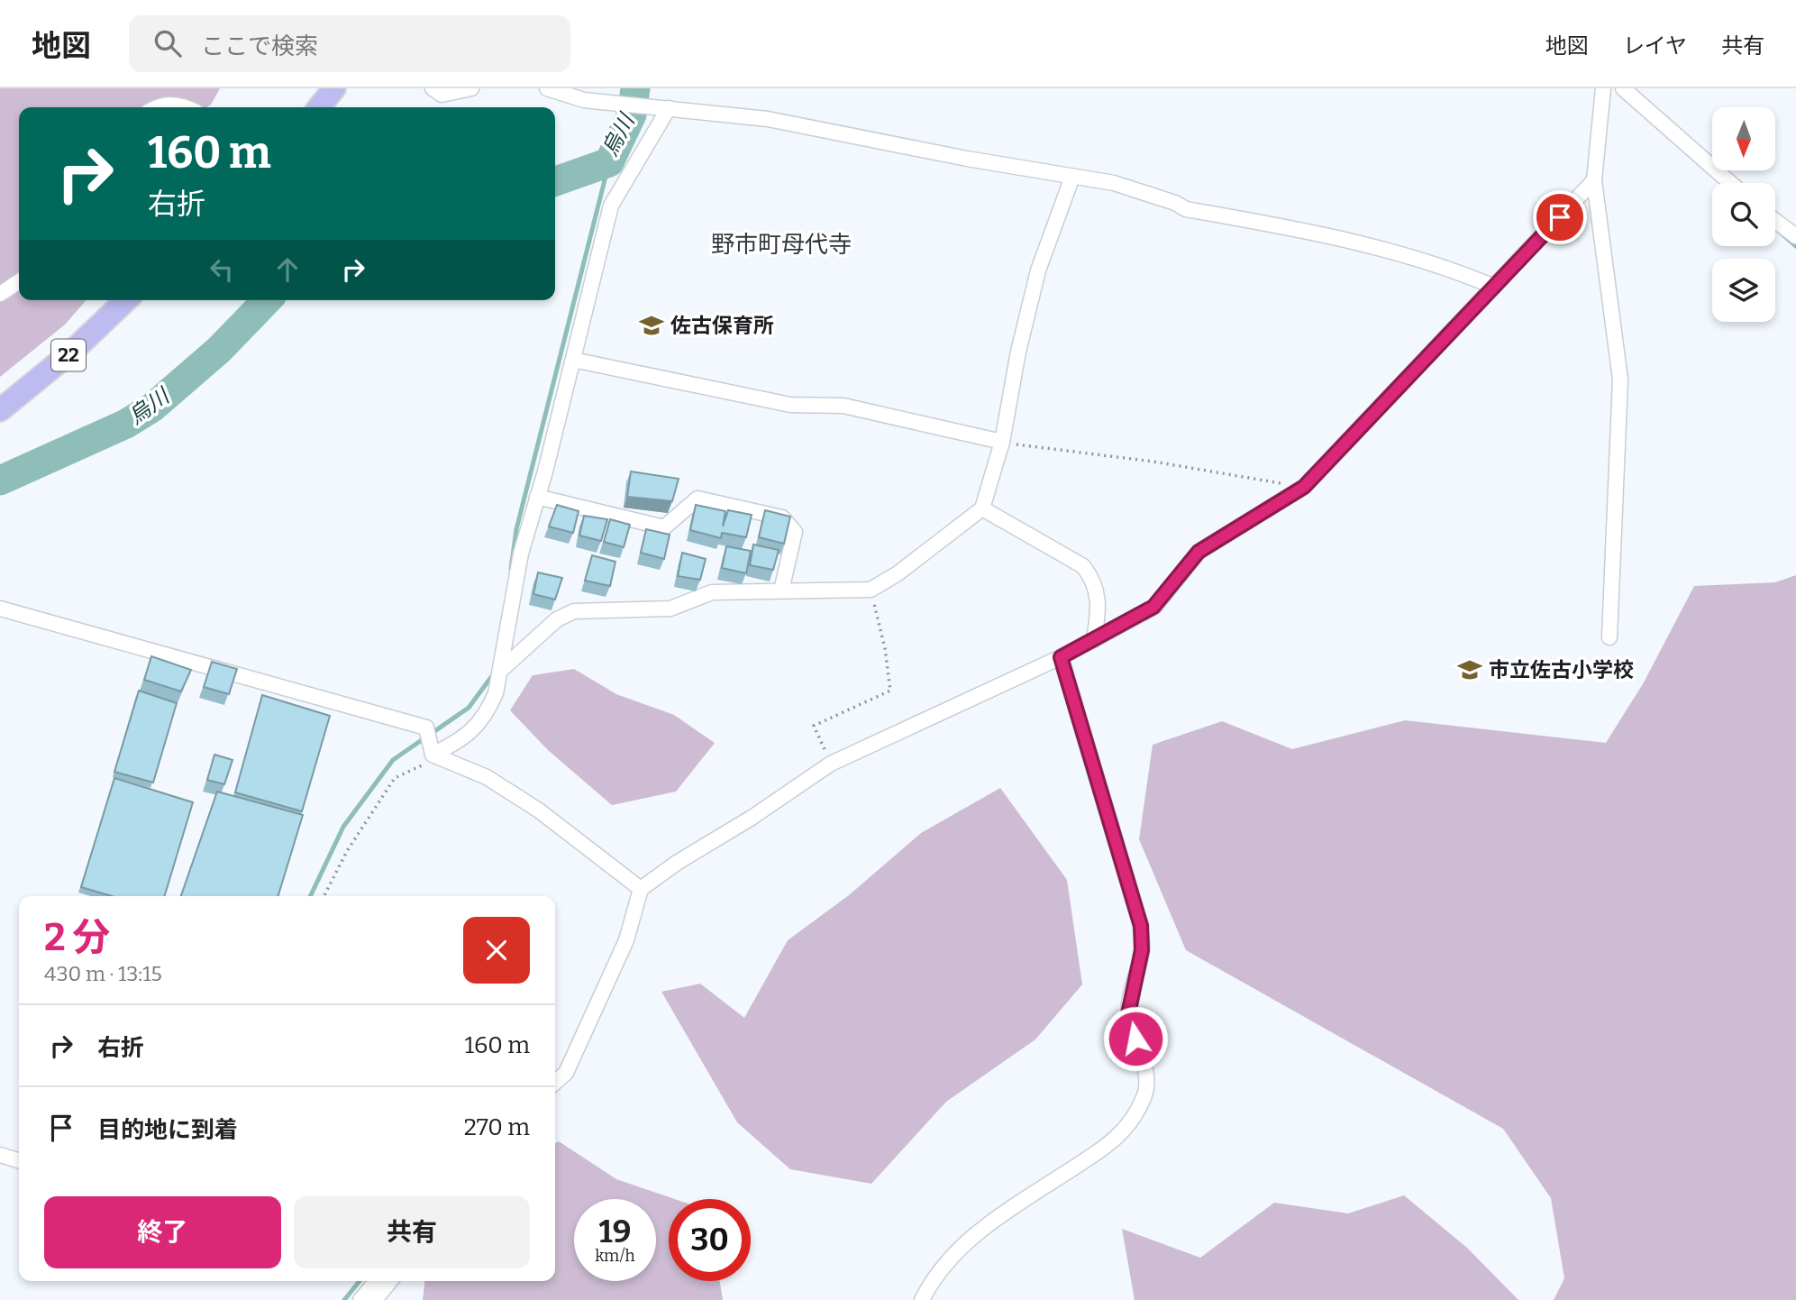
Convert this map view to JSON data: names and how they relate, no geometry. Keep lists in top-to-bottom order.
{
  "streets": {
    "main road": ["22"]
  },
  "districts": ["野市町母代寺"],
  "water": ["烏川"],
  "places": {
    "school or university": ["佐古保育所", "市立佐古小学校"]
  },
  "north": "bottom",
  "page": {
    "header": "地図",
    "search": "ここで検索",
    "nav": ["地図", "レイヤ", "共有"],
    "turn": ["160 m", "右折"],
    "heading": ["2 分", "430 m · 13:15"],
    "list": [
      {
        "name": "右折",
        "value": "160 m"
      },
      {
        "name": "目的地に到着",
        "value": "270 m"
      }
    ],
    "buttons": ["終了", "共有"],
    "speed": "19 km/h",
    "limit": "30"
  }
}
